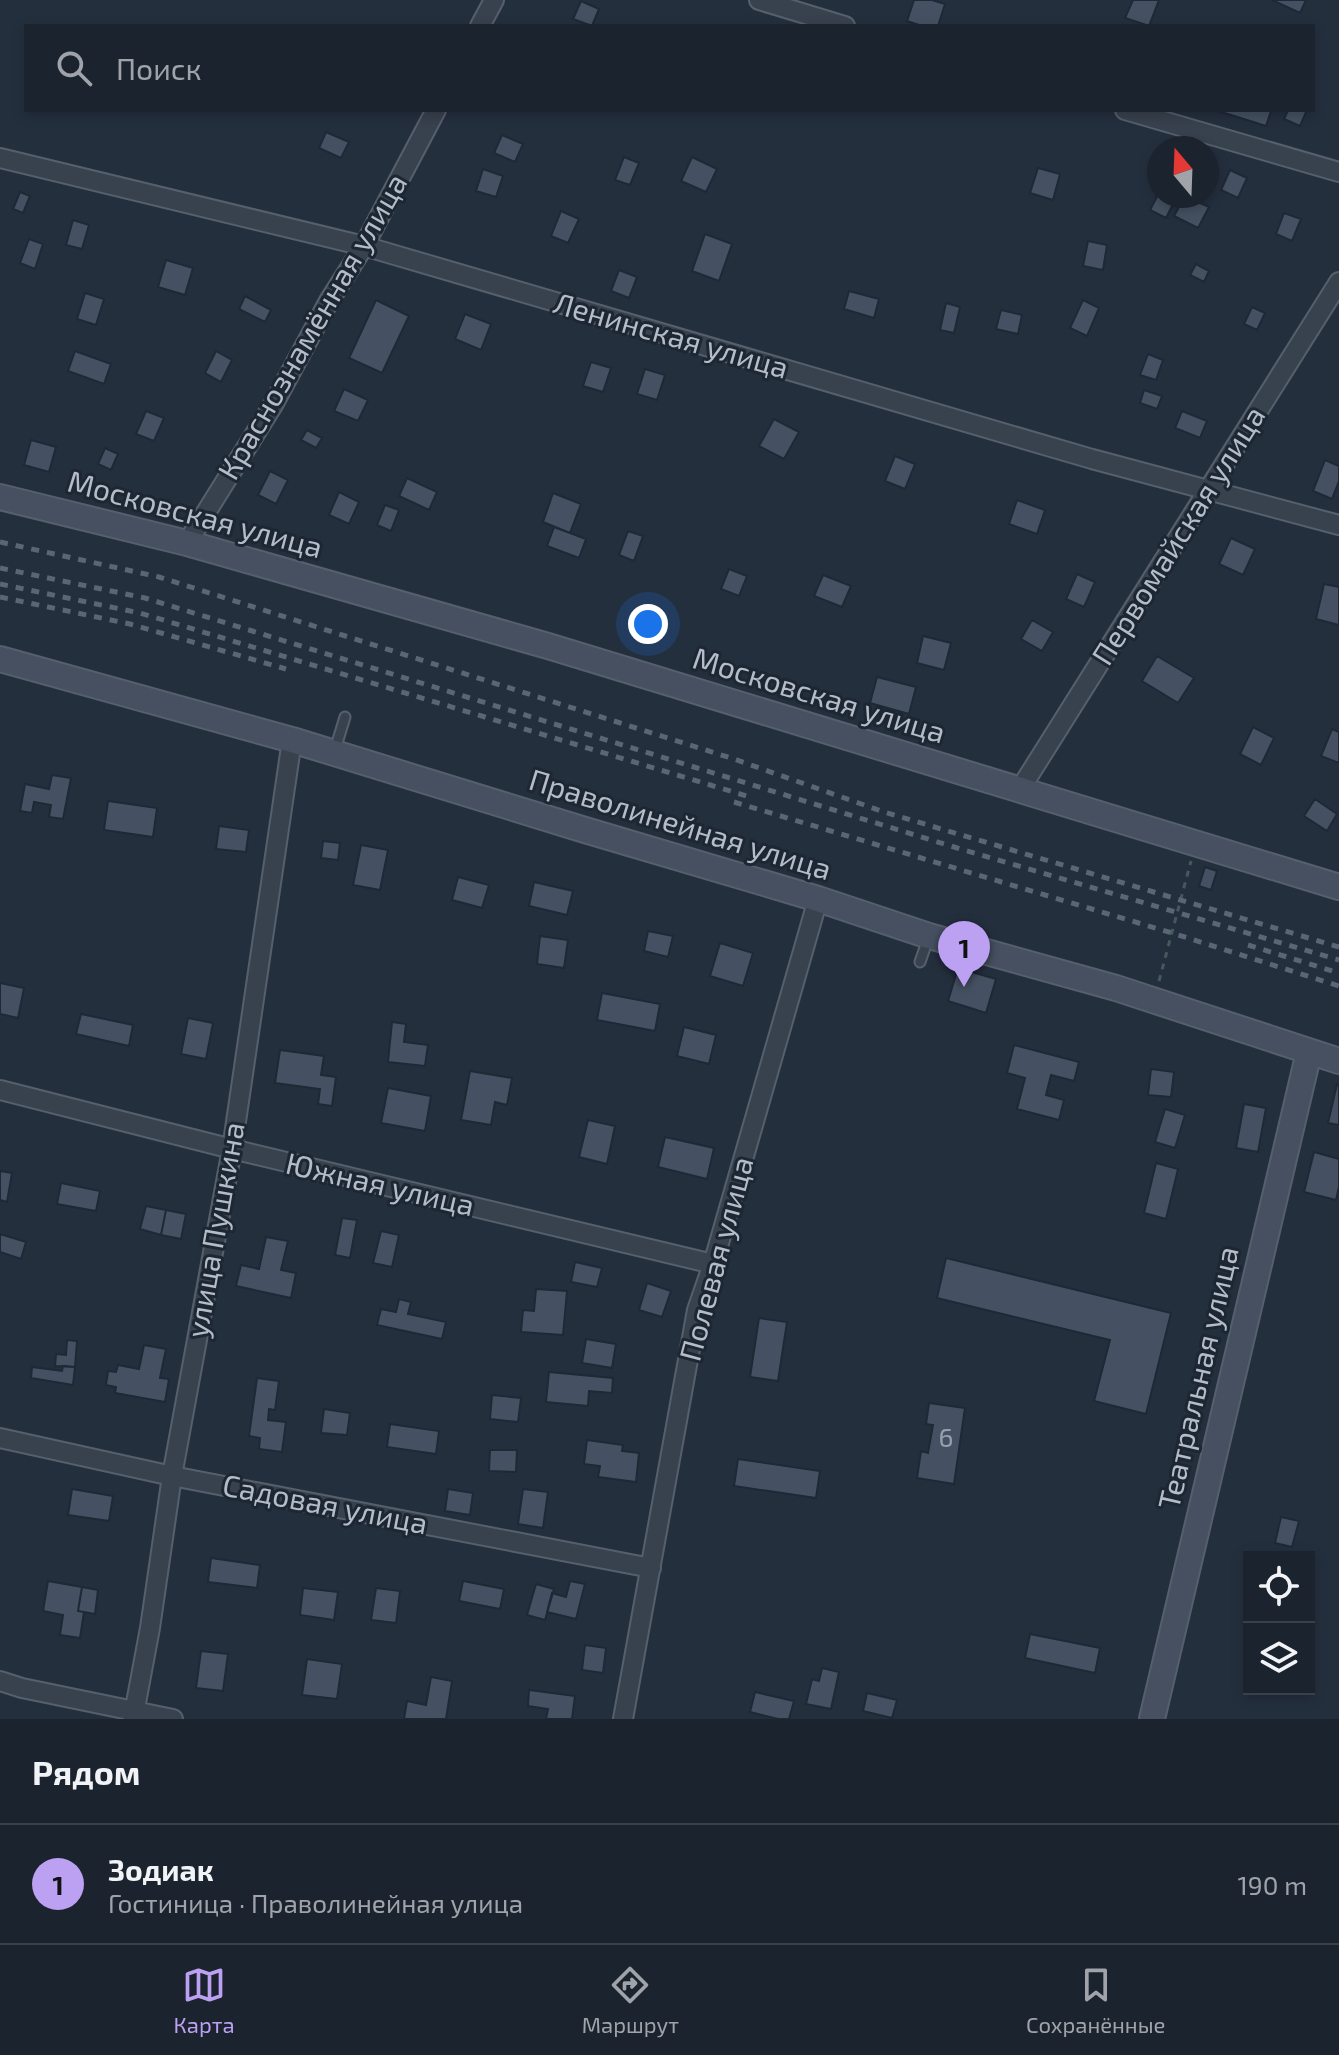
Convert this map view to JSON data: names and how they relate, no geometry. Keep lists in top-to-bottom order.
{
  "streets": {
    "main road": ["Московская улица", "Праволинейная улица", "Театральная улица"],
    "street": [
      "Краснознамённая улица",
      "Ленинская улица",
      "Первомайская улица",
      "Южная улица",
      "улица Пушкина",
      "Полевая улица",
      "Садовая улица"
    ]
  },
  "crossings": [
    ["Краснознамённая улица", "Ленинская улица"],
    ["Краснознамённая улица", "Московская улица"],
    ["Ленинская улица", "Первомайская улица"],
    ["Московская улица", "Первомайская улица"],
    ["Праволинейная улица", "улица Пушкина"],
    ["Праволинейная улица", "Полевая улица"],
    ["Праволинейная улица", "Театральная улица"],
    ["Южная улица", "улица Пушкина"],
    ["Южная улица", "Полевая улица"],
    ["улица Пушкина", "Садовая улица"],
    ["Полевая улица", "Садовая улица"]
  ],
  "house_numbers": ["6"],
  "north": "top",
  "page": {
    "search": "Поиск",
    "pins": "1",
    "heading": "Рядом",
    "list": [
      {
        "mark": "1",
        "name": "Зодиак",
        "note": "Гостиница · Праволинейная улица",
        "value": "190 m"
      }
    ],
    "nav": ["Карта", "Маршрут", "Сохранённые"]
  }
}
